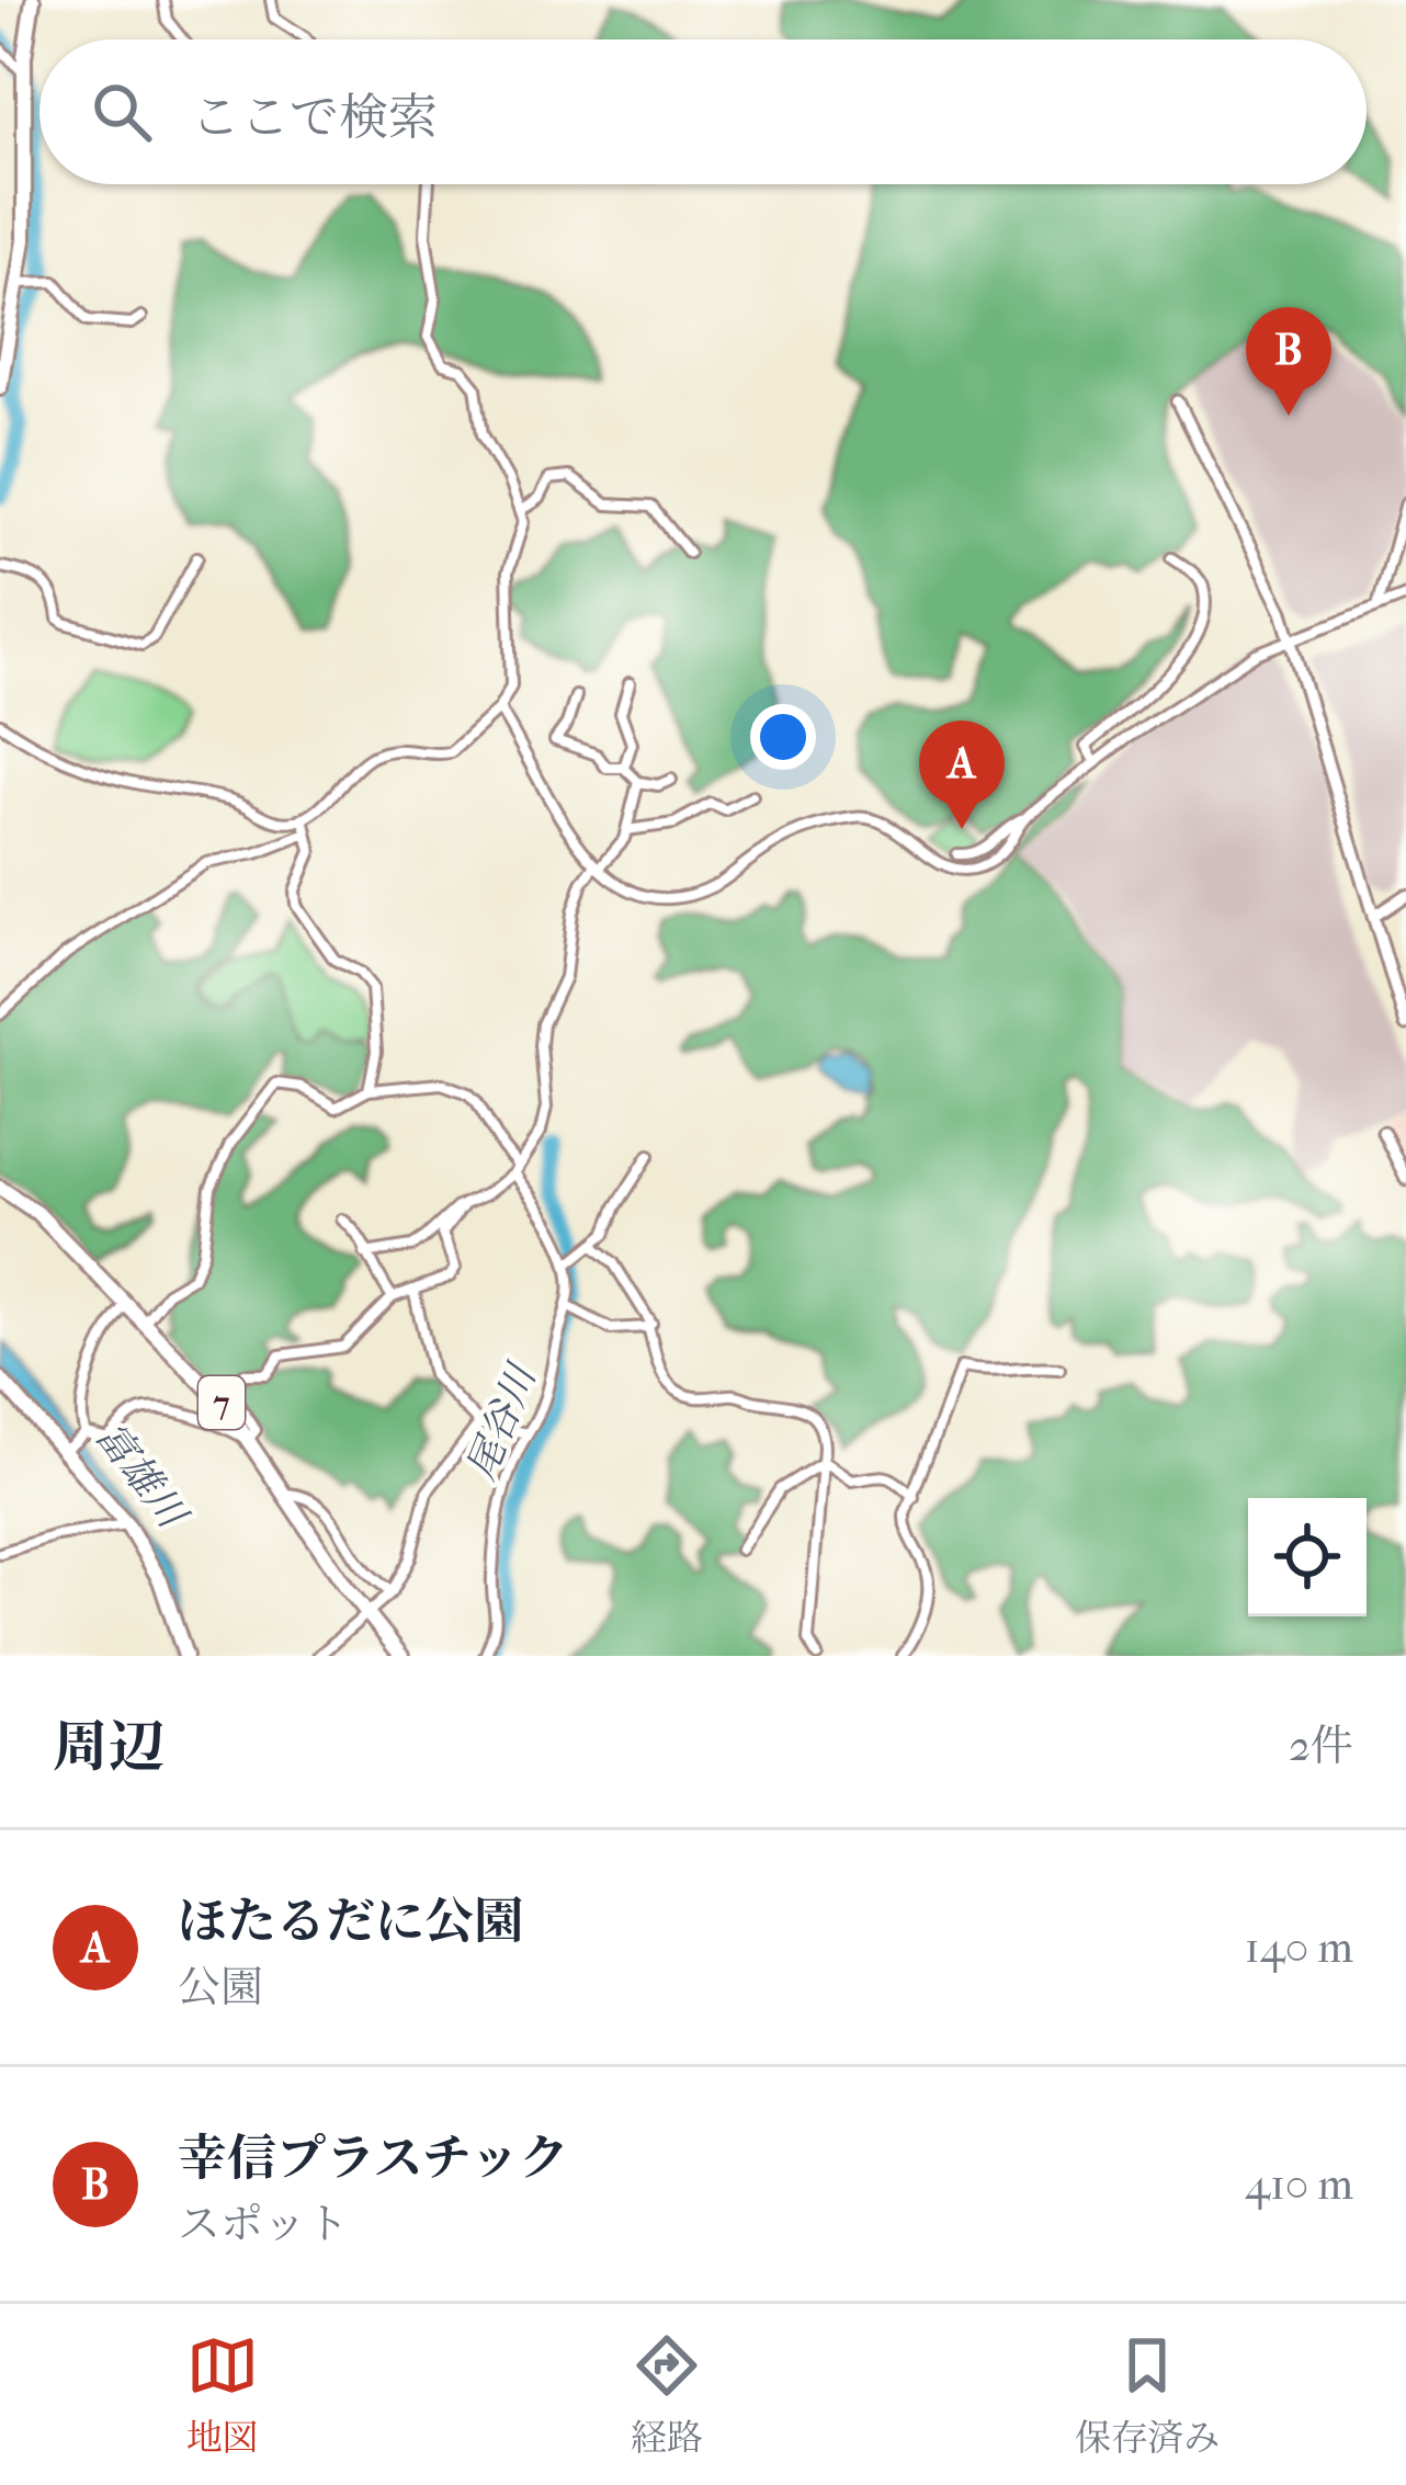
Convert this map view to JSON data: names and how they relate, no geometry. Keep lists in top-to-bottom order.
{
  "streets": {
    "main road": ["7"]
  },
  "water": ["尾谷川", "富雄川"],
  "page": {
    "search": "ここで検索",
    "pins": ["B", "A"],
    "heading": ["周辺", "2件"],
    "list": [
      {
        "mark": "A",
        "name": "ほたるだに公園",
        "note": "公園",
        "value": "140 m"
      },
      {
        "mark": "B",
        "name": "幸信プラスチック",
        "note": "スポット",
        "value": "410 m"
      }
    ],
    "nav": ["地図", "経路", "保存済み"]
  }
}
